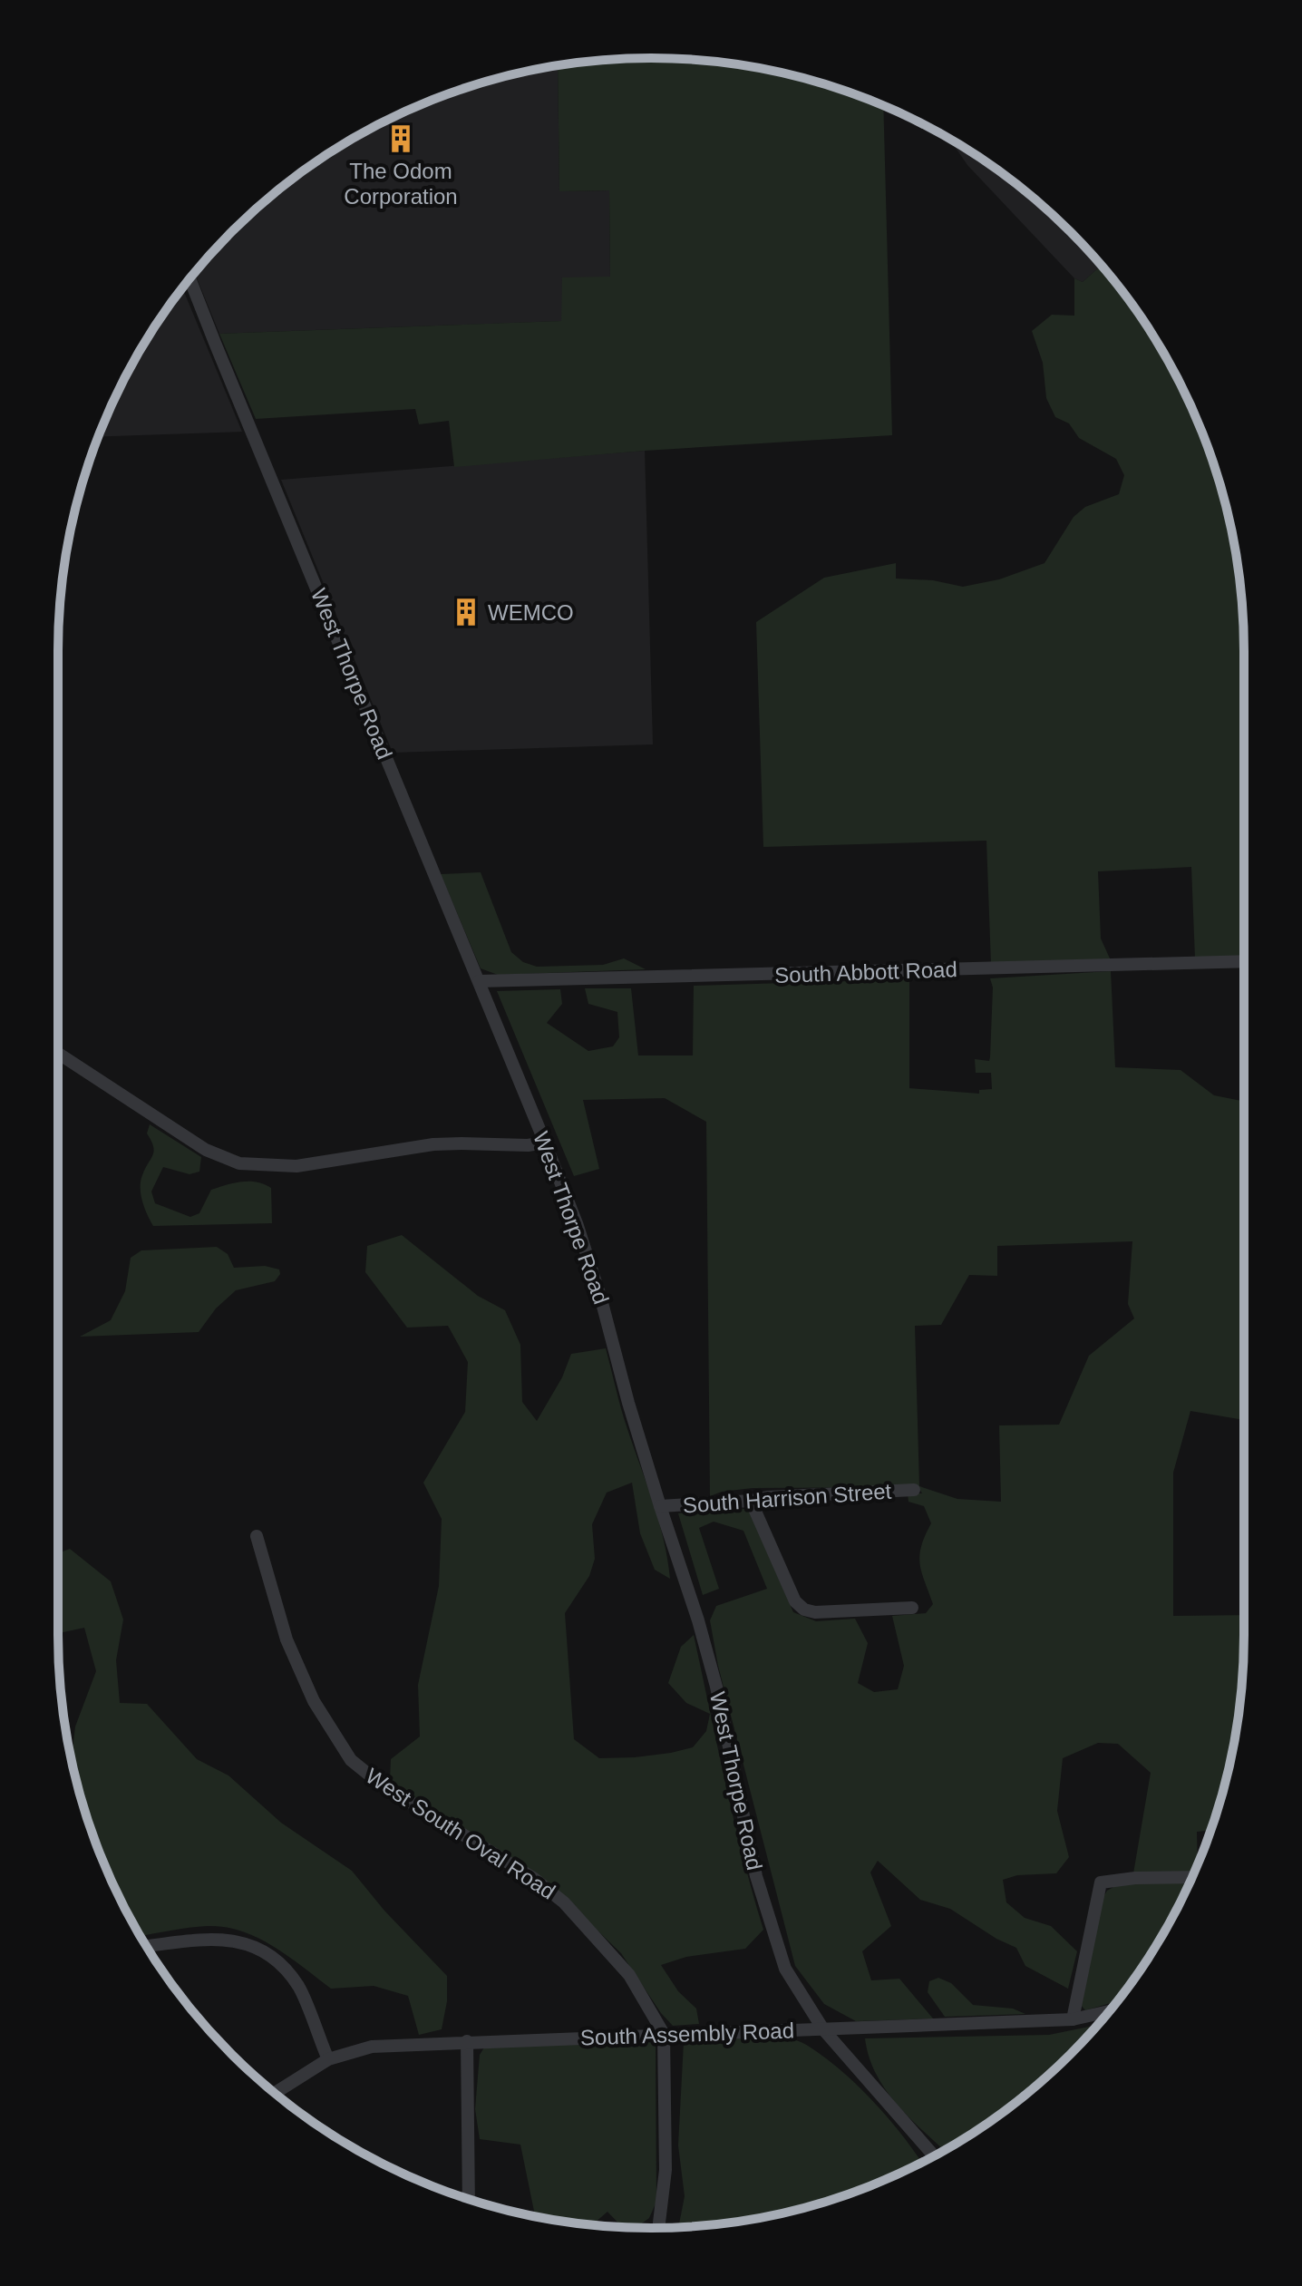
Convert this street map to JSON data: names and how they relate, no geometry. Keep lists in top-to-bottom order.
{
  "streets": {
    "street": [
      "West Thorpe Road",
      "South Abbott Road",
      "South Harrison Street",
      "West South Oval Road",
      "South Assembly Road"
    ]
  },
  "crossings": [
    ["West Thorpe Road", "South Abbott Road"],
    ["West Thorpe Road", "South Harrison Street"],
    ["West Thorpe Road", "South Assembly Road"],
    ["West South Oval Road", "South Assembly Road"]
  ],
  "places": {
    "building": ["The Odom Corporation", "WEMCO"]
  }
}
